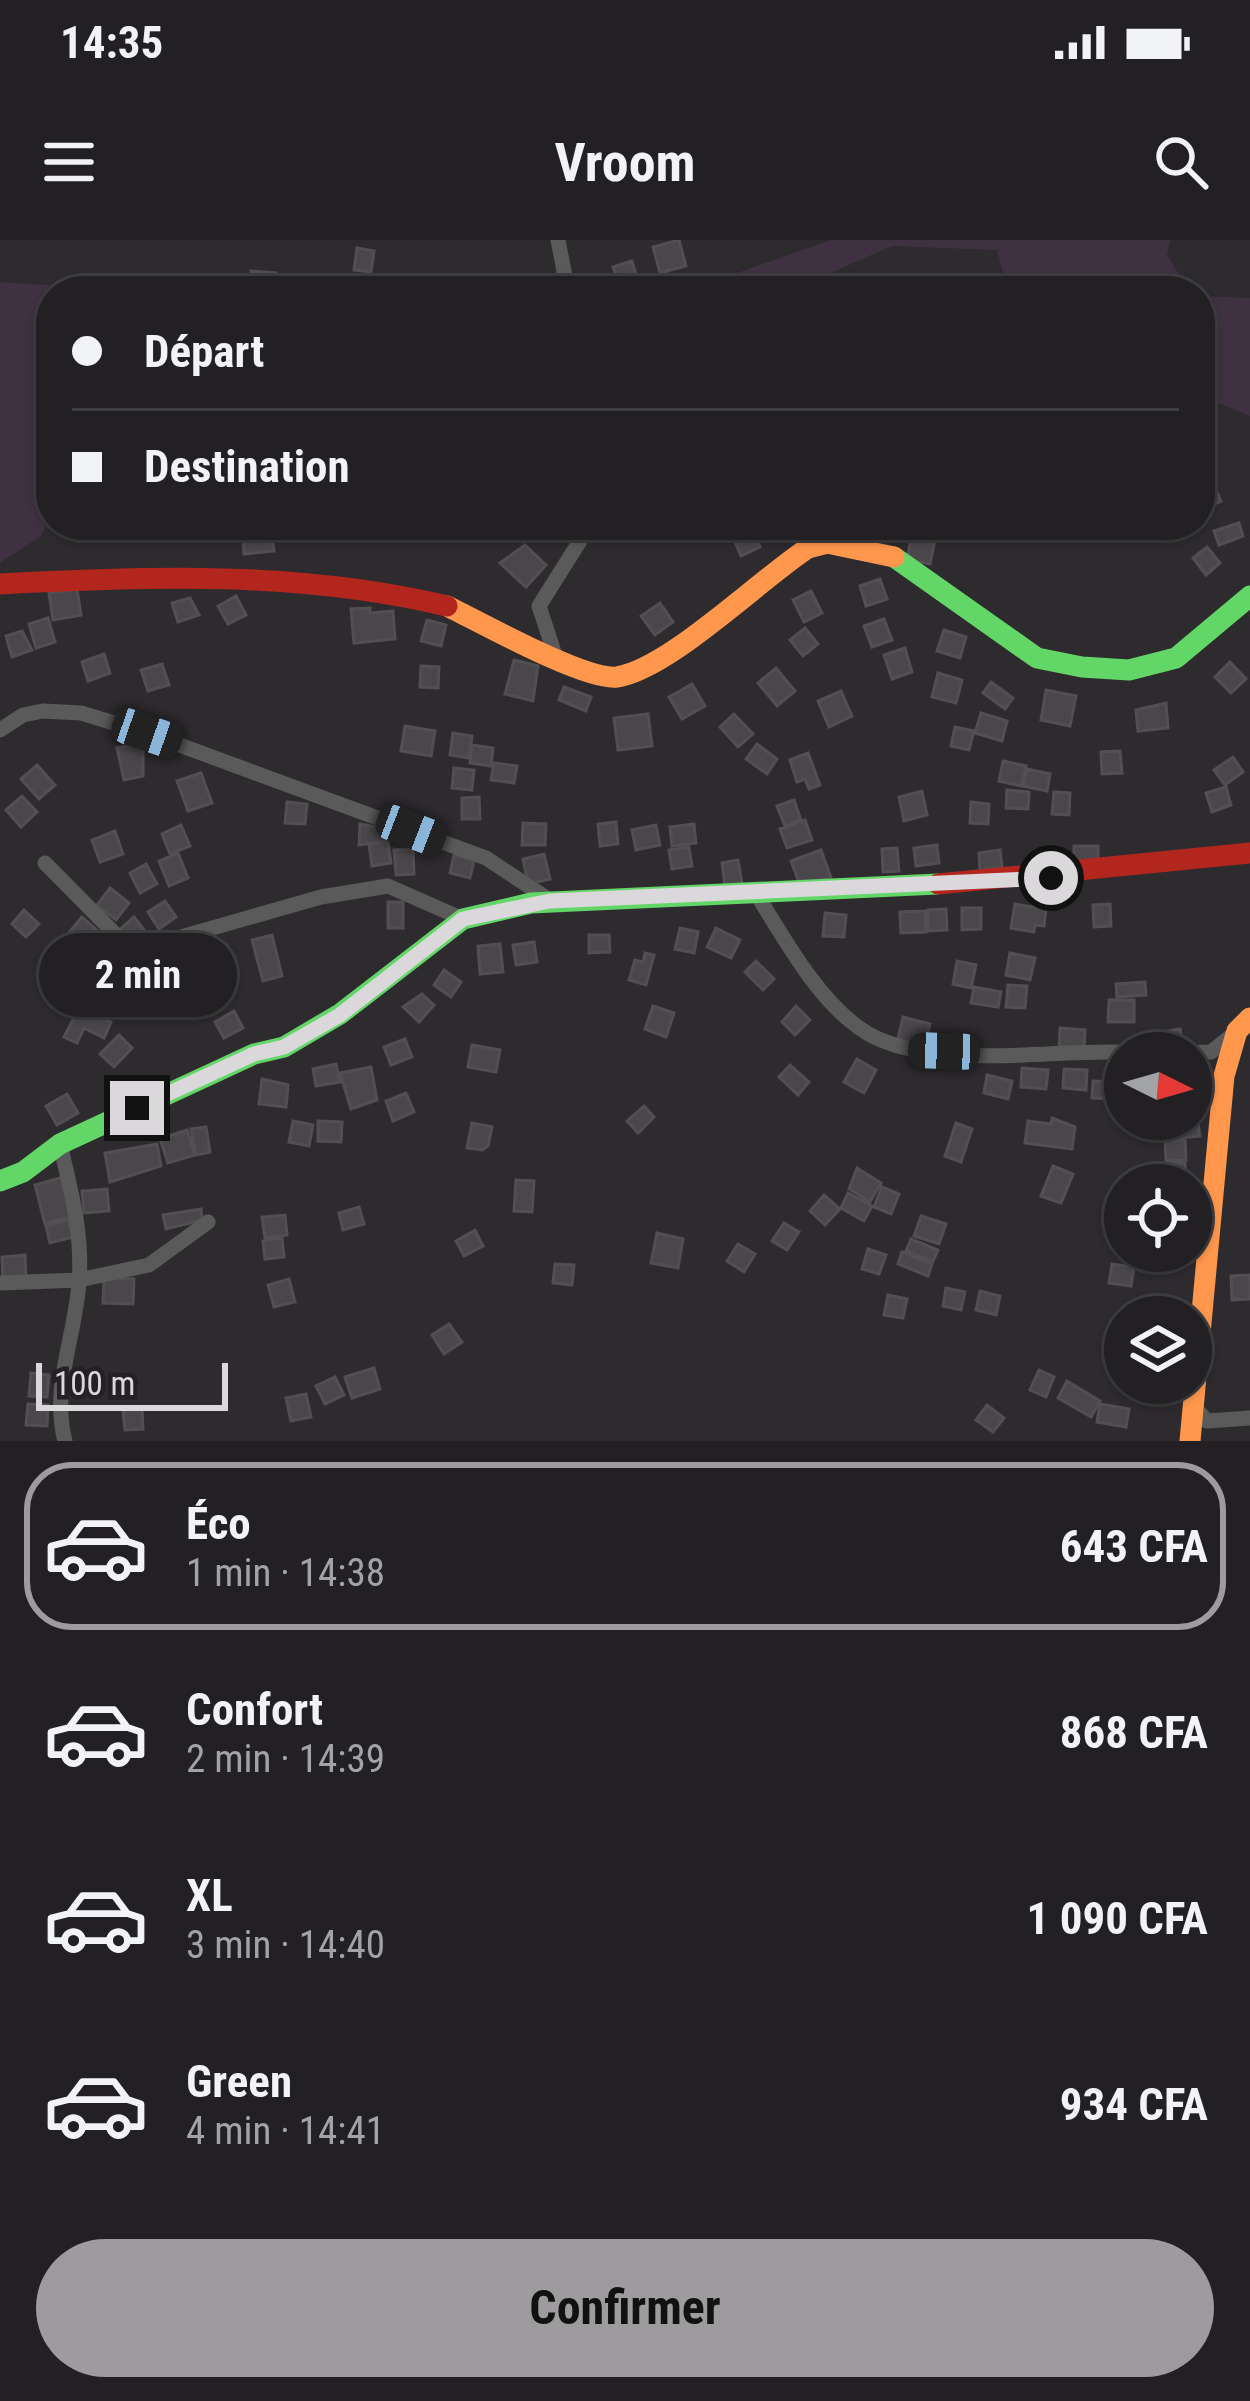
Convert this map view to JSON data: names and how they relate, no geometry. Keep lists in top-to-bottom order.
{
  "scale_bar": "100 m",
  "north": "right",
  "page": {
    "status": "14:35",
    "header": "Vroom",
    "banner": ["Départ", "Destination"],
    "bubble": "2 min",
    "scale": "100 m",
    "list": [
      {
        "name": "Éco",
        "note": "1 min · 14:38",
        "value": "643 CFA"
      },
      {
        "name": "Confort",
        "note": "2 min · 14:39",
        "value": "868 CFA"
      },
      {
        "name": "XL",
        "note": "3 min · 14:40",
        "value": "1 090 CFA"
      },
      {
        "name": "Green",
        "note": "4 min · 14:41",
        "value": "934 CFA"
      }
    ],
    "buttons": "Confirmer"
  }
}
